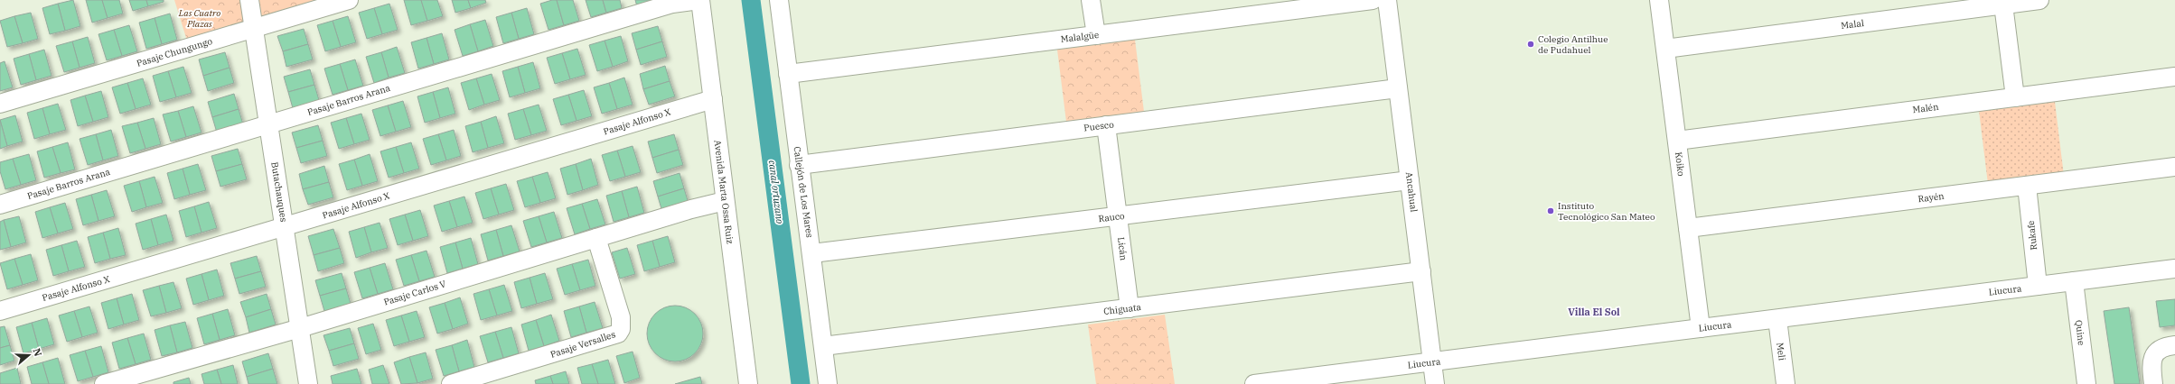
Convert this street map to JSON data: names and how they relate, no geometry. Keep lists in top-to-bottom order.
{
  "streets": {
    "street": [
      "Malal",
      "Malalgüe",
      "Pasaje Chungungo",
      "Pasaje Barros Arana",
      "Malén",
      "Pasaje Alfonso X",
      "Puesco",
      "Koiko",
      "Butachauques",
      "Avenida Marta Ossa Ruiz",
      "Callejón de Los Mares",
      "Ancahual",
      "Rayén",
      "Rauco",
      "Rukafe",
      "Licán",
      "Liucura",
      "Pasaje Carlos V",
      "Chiguata",
      "Quine",
      "Pasaje Versalles",
      "Meli"
    ]
  },
  "crossings": [
    ["Malal", "Koiko"],
    ["Malalgüe", "Callejón de Los Mares"],
    ["Pasaje Chungungo", "Butachauques"],
    ["Pasaje Barros Arana", "Butachauques"],
    ["Pasaje Barros Arana", "Avenida Marta Ossa Ruiz"],
    ["Malén", "Koiko"],
    ["Pasaje Alfonso X", "Butachauques"],
    ["Pasaje Alfonso X", "Avenida Marta Ossa Ruiz"],
    ["Puesco", "Callejón de Los Mares"],
    ["Puesco", "Ancahual"],
    ["Puesco", "Licán"],
    ["Koiko", "Rayén"],
    ["Koiko", "Liucura"],
    ["Butachauques", "Pasaje Carlos V"],
    ["Avenida Marta Ossa Ruiz", "Pasaje Carlos V"],
    ["Callejón de Los Mares", "Rauco"],
    ["Callejón de Los Mares", "Chiguata"],
    ["Ancahual", "Rauco"],
    ["Ancahual", "Liucura"],
    ["Ancahual", "Chiguata"],
    ["Rayén", "Rukafe"],
    ["Rauco", "Licán"],
    ["Rukafe", "Liucura"],
    ["Licán", "Chiguata"],
    ["Liucura", "Quine"],
    ["Liucura", "Meli"],
    ["Pasaje Carlos V", "Pasaje Versalles"]
  ],
  "districts": ["Villa El Sol"],
  "water": ["canal ortuzano"],
  "parks": ["Las Cuatro Plazas"],
  "places": ["Colegio Antilhue de Pudahuel", "Instituto Tecnológico San Mateo"],
  "north": "right"
}
